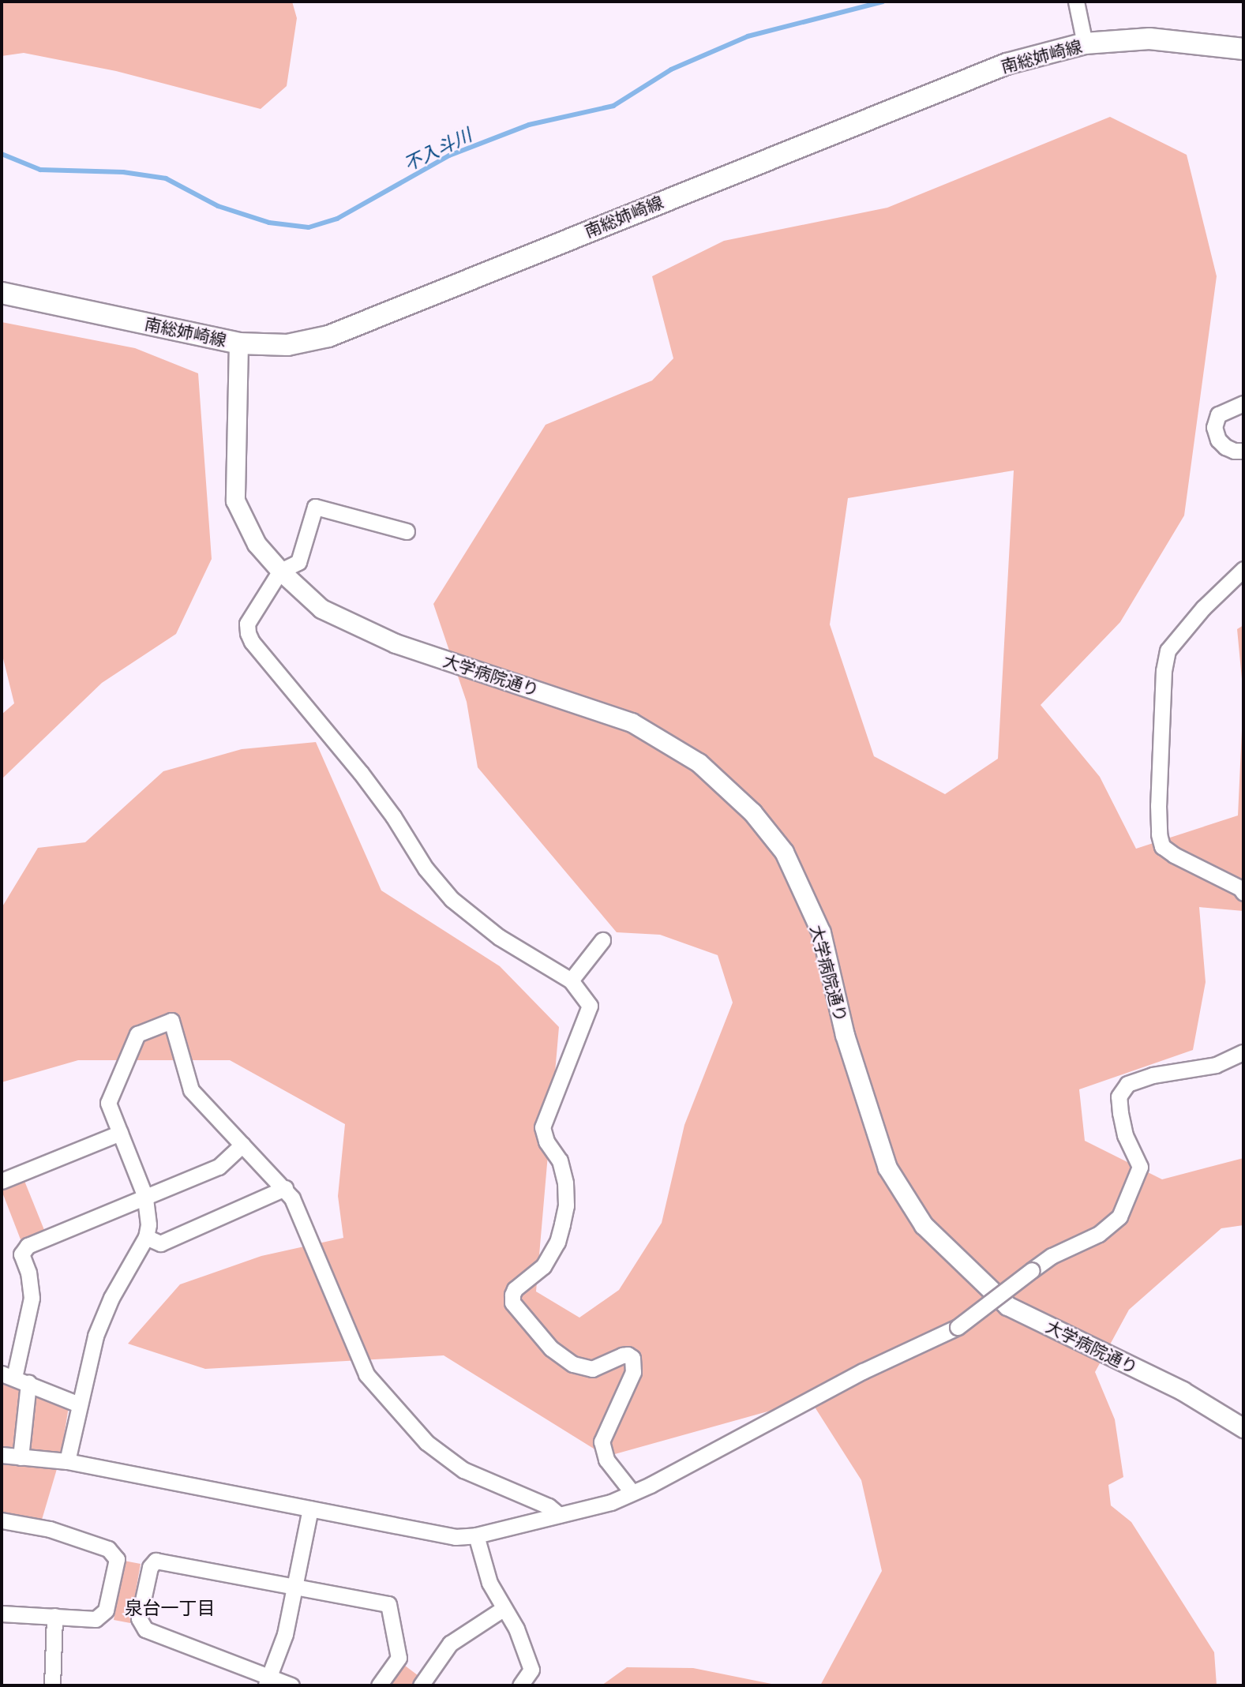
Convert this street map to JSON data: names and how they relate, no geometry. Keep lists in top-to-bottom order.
{
  "streets": {
    "main road": ["南総姉崎線"],
    "street": ["大学病院通り"]
  },
  "crossings": [
    ["南総姉崎線", "大学病院通り"]
  ],
  "districts": ["泉台一丁目"],
  "water": ["不入斗川"]
}
